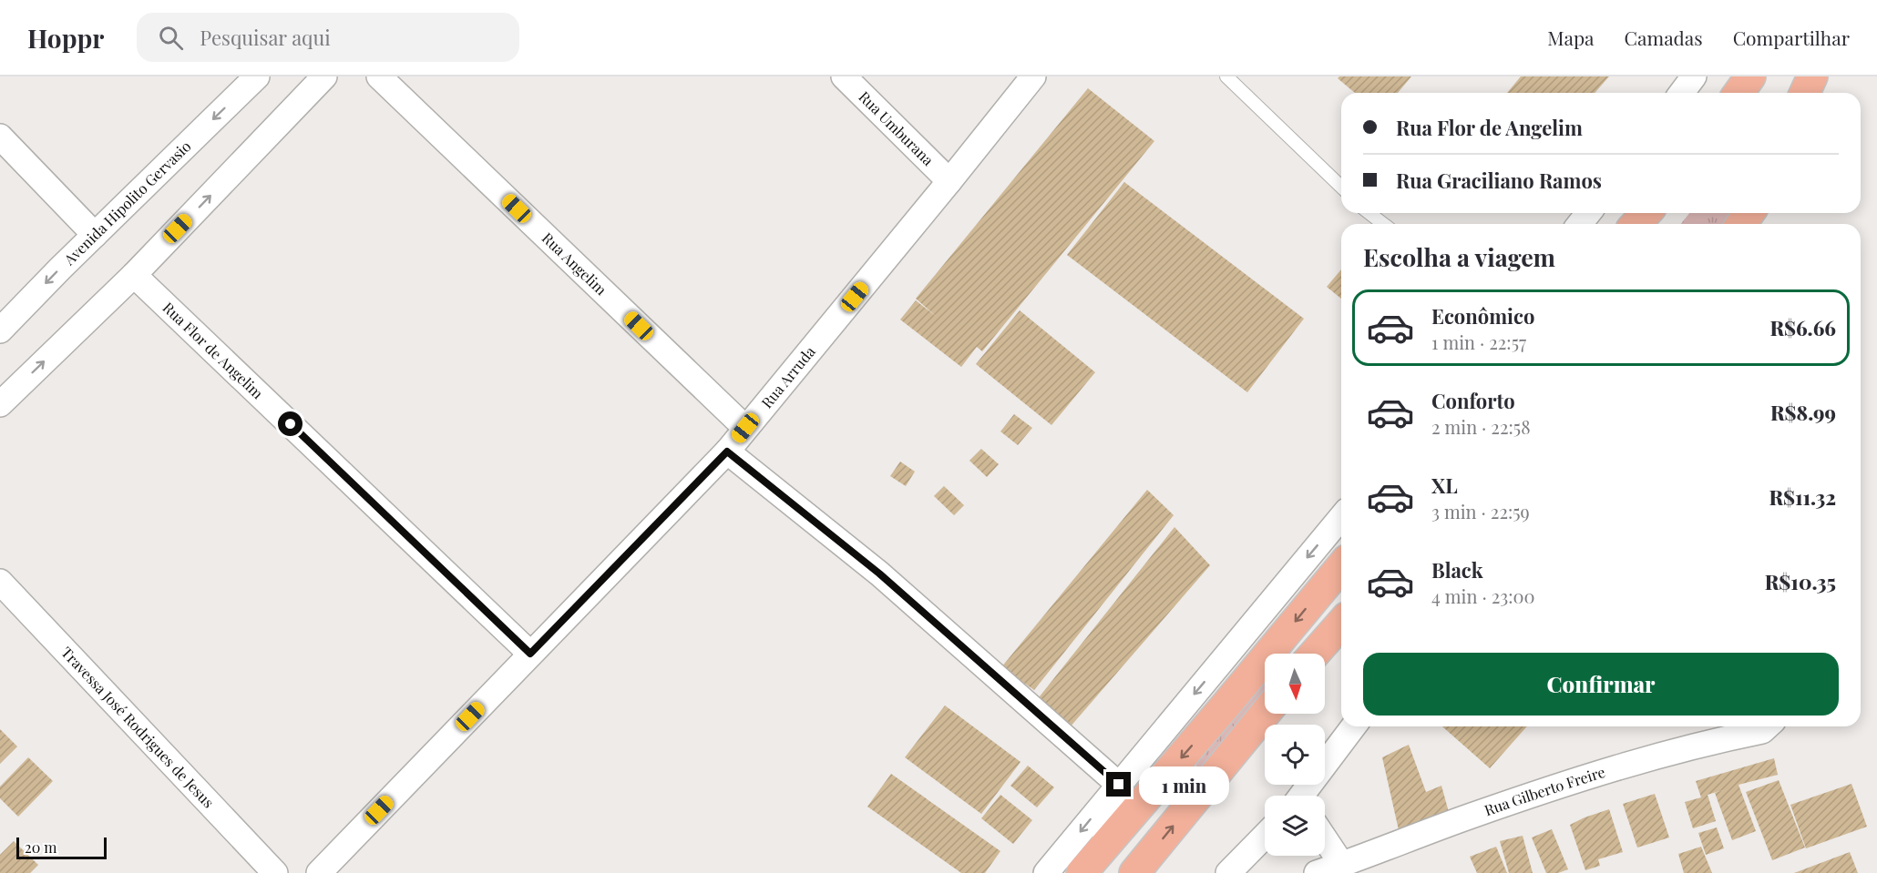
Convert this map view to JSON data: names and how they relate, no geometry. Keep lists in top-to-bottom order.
{
  "streets": {
    "street": [
      "Rua Umburana",
      "Avenida Hipolito Gervasio",
      "Rua Angelim",
      "Rua Flor de Angelim",
      "Rua Arruda",
      "Travessa José Rodrigues de Jesus",
      "Rua Gilberto Freire"
    ]
  },
  "crossings": [
    ["Rua Umburana", "Rua Arruda"],
    ["Rua Angelim", "Rua Arruda"],
    ["Rua Flor de Angelim", "Rua Arruda"]
  ],
  "scale_bar": "20 m",
  "north": "bottom",
  "page": {
    "header": "Hoppr",
    "search": "Pesquisar aqui",
    "nav": ["Mapa", "Camadas", "Compartilhar"],
    "banner": ["Rua Flor de Angelim", "Rua Graciliano Ramos"],
    "heading": "Escolha a viagem",
    "list": [
      {
        "name": "Econômico",
        "note": "1 min · 22:57",
        "value": "R$6.66"
      },
      {
        "name": "Conforto",
        "note": "2 min · 22:58",
        "value": "R$8.99"
      },
      {
        "name": "XL",
        "note": "3 min · 22:59",
        "value": "R$11.32"
      },
      {
        "name": "Black",
        "note": "4 min · 23:00",
        "value": "R$10.35"
      }
    ],
    "buttons": "Confirmar",
    "bubble": "1 min",
    "scale": "20 m"
  }
}
